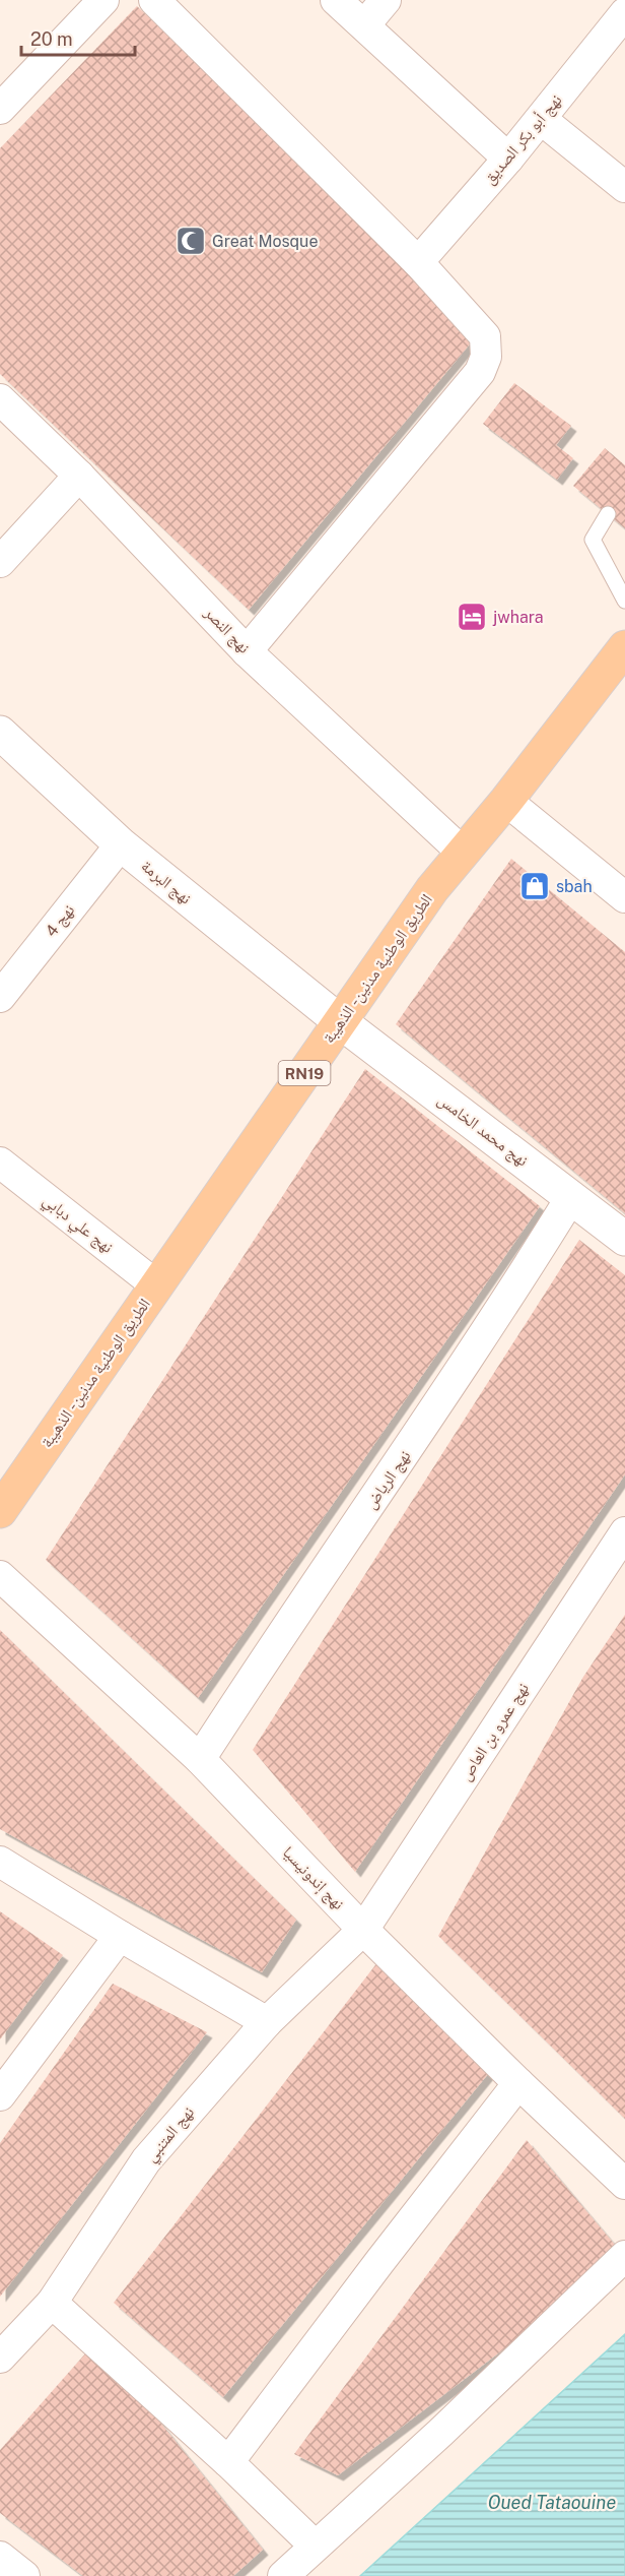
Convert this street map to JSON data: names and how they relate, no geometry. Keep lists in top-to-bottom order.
{
  "streets": {
    "main road": ["الطريق الوطنية مدنين - الذهيبة", "RN19"],
    "street": [
      "نهج أبو بكر الصديق",
      "نهج النصر",
      "نهج البرمة",
      "نهج 4",
      "نهج محمد الخامس",
      "نهج علي دبابي",
      "نهج الرياض",
      "نهج عمرو بن العاص",
      "نهج إندونيسيا",
      "نهج المتنبي"
    ]
  },
  "crossings": [
    ["نهج النصر", "الطريق الوطنية مدنين - الذهيبة"],
    ["نهج البرمة", "نهج 4"],
    ["نهج البرمة", "الطريق الوطنية مدنين - الذهيبة"],
    ["نهج البرمة", "نهج محمد الخامس"],
    ["الطريق الوطنية مدنين - الذهيبة", "نهج محمد الخامس"],
    ["الطريق الوطنية مدنين - الذهيبة", "نهج علي دبابي"],
    ["نهج محمد الخامس", "نهج الرياض"],
    ["نهج الرياض", "نهج إندونيسيا"],
    ["نهج عمرو بن العاص", "نهج إندونيسيا"],
    ["نهج عمرو بن العاص", "نهج المتنبي"],
    ["نهج إندونيسيا", "نهج المتنبي"]
  ],
  "water": ["Oued Tataouine"],
  "places": {
    "mosque": ["Great Mosque"],
    "hotel": ["jwhara"],
    "shop": ["sbah"]
  },
  "scale_bar": "20 m"
}
